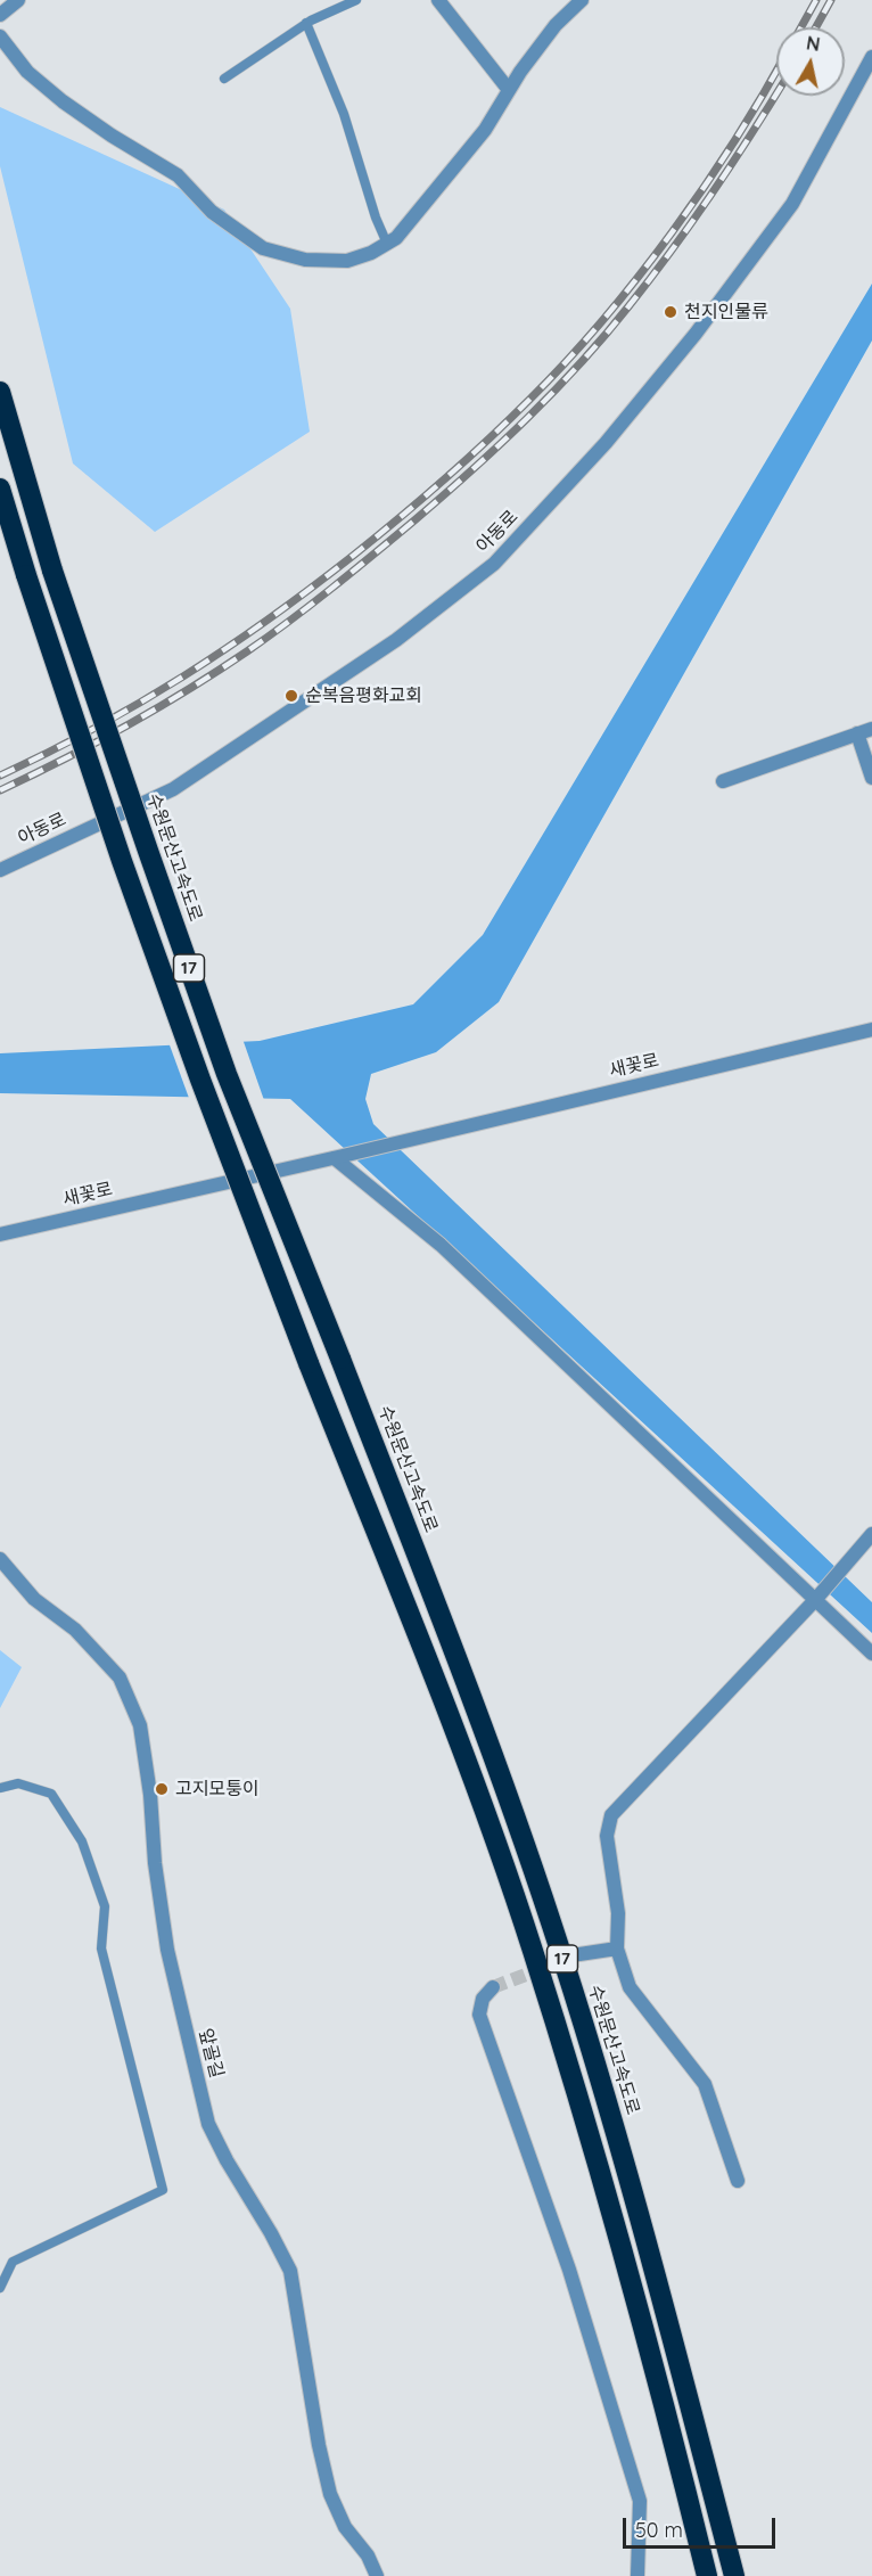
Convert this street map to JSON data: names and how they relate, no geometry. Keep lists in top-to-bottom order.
{
  "streets": {
    "highway": ["수원문산고속도로", "17"],
    "street": ["아동로", "새꽃로", "앞골길"]
  },
  "places": ["천지인물류", "순복음평화교회", "고지모퉁이"],
  "scale_bar": "50 m",
  "north": "top"
}
